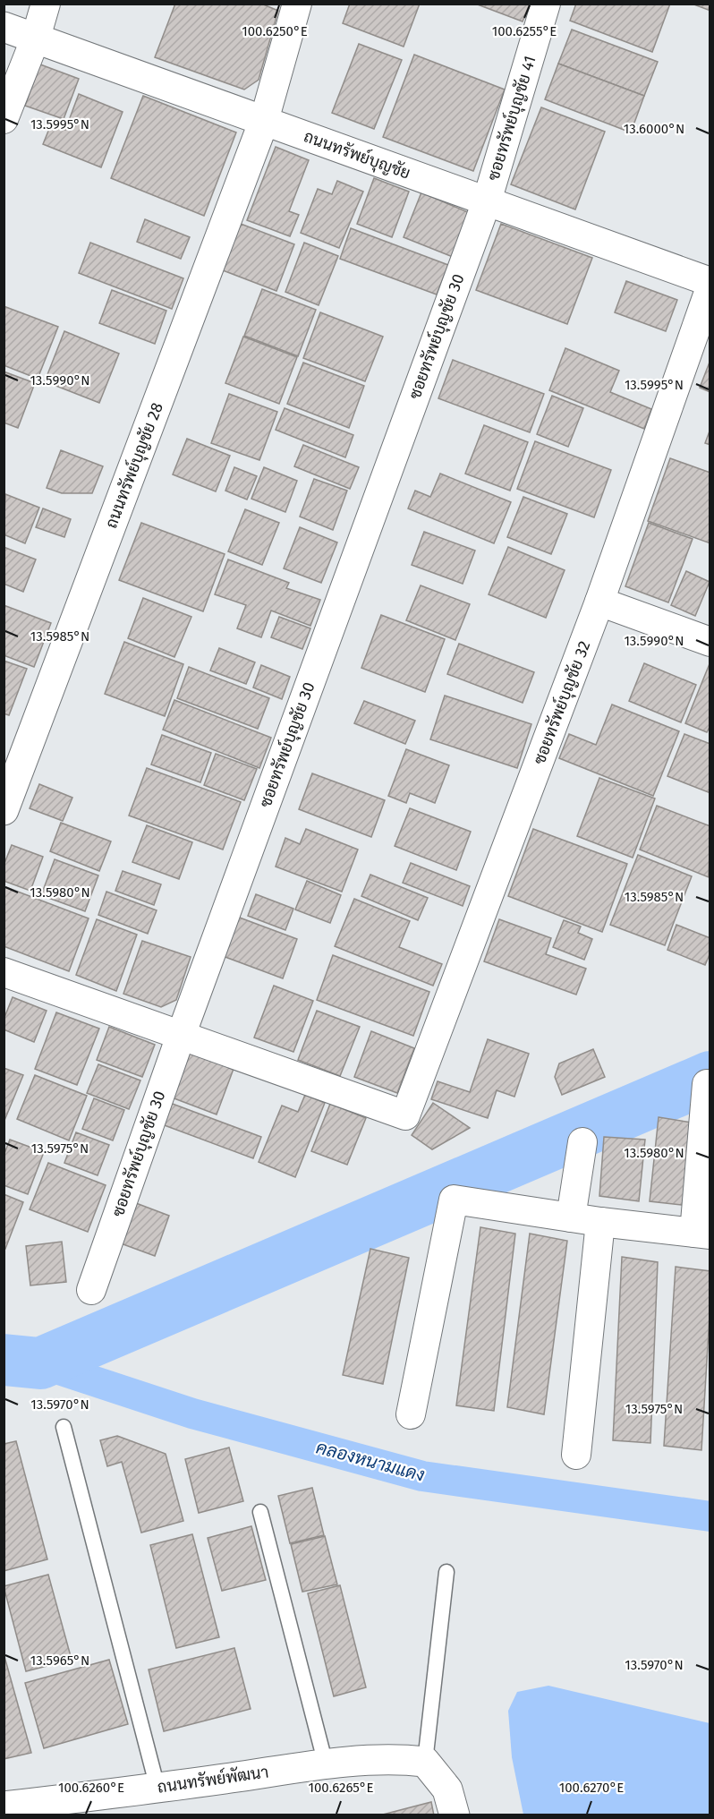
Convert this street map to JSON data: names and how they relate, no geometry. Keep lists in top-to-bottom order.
{
  "streets": {
    "street": [
      "ซอยทรัพย์บุญชัย 41",
      "ถนนทรัพย์บุญชัย",
      "ซอยทรัพย์บุญชัย 30",
      "ถนนทรัพย์บุญชัย 28",
      "ซอยทรัพย์บุญชัย 32",
      "ถนนทรัพย์พัฒนา"
    ]
  },
  "crossings": [
    ["ซอยทรัพย์บุญชัย 41", "ถนนทรัพย์บุญชัย"],
    ["ซอยทรัพย์บุญชัย 41", "ซอยทรัพย์บุญชัย 30"],
    ["ถนนทรัพย์บุญชัย", "ซอยทรัพย์บุญชัย 30"],
    ["ถนนทรัพย์บุญชัย", "ถนนทรัพย์บุญชัย 28"],
    ["ซอยทรัพย์บุญชัย 30", "ซอยทรัพย์บุญชัย 32"]
  ],
  "water": ["คลองหนามแดง"],
  "coordinates": [
    "100.6250°E",
    "100.6255°E",
    "13.5995°N",
    "13.6000°N",
    "13.5990°N",
    "13.5985°N",
    "13.5980°N",
    "13.5975°N",
    "13.5970°N",
    "13.5965°N",
    "100.6260°E",
    "100.6265°E",
    "100.6270°E"
  ]
}
